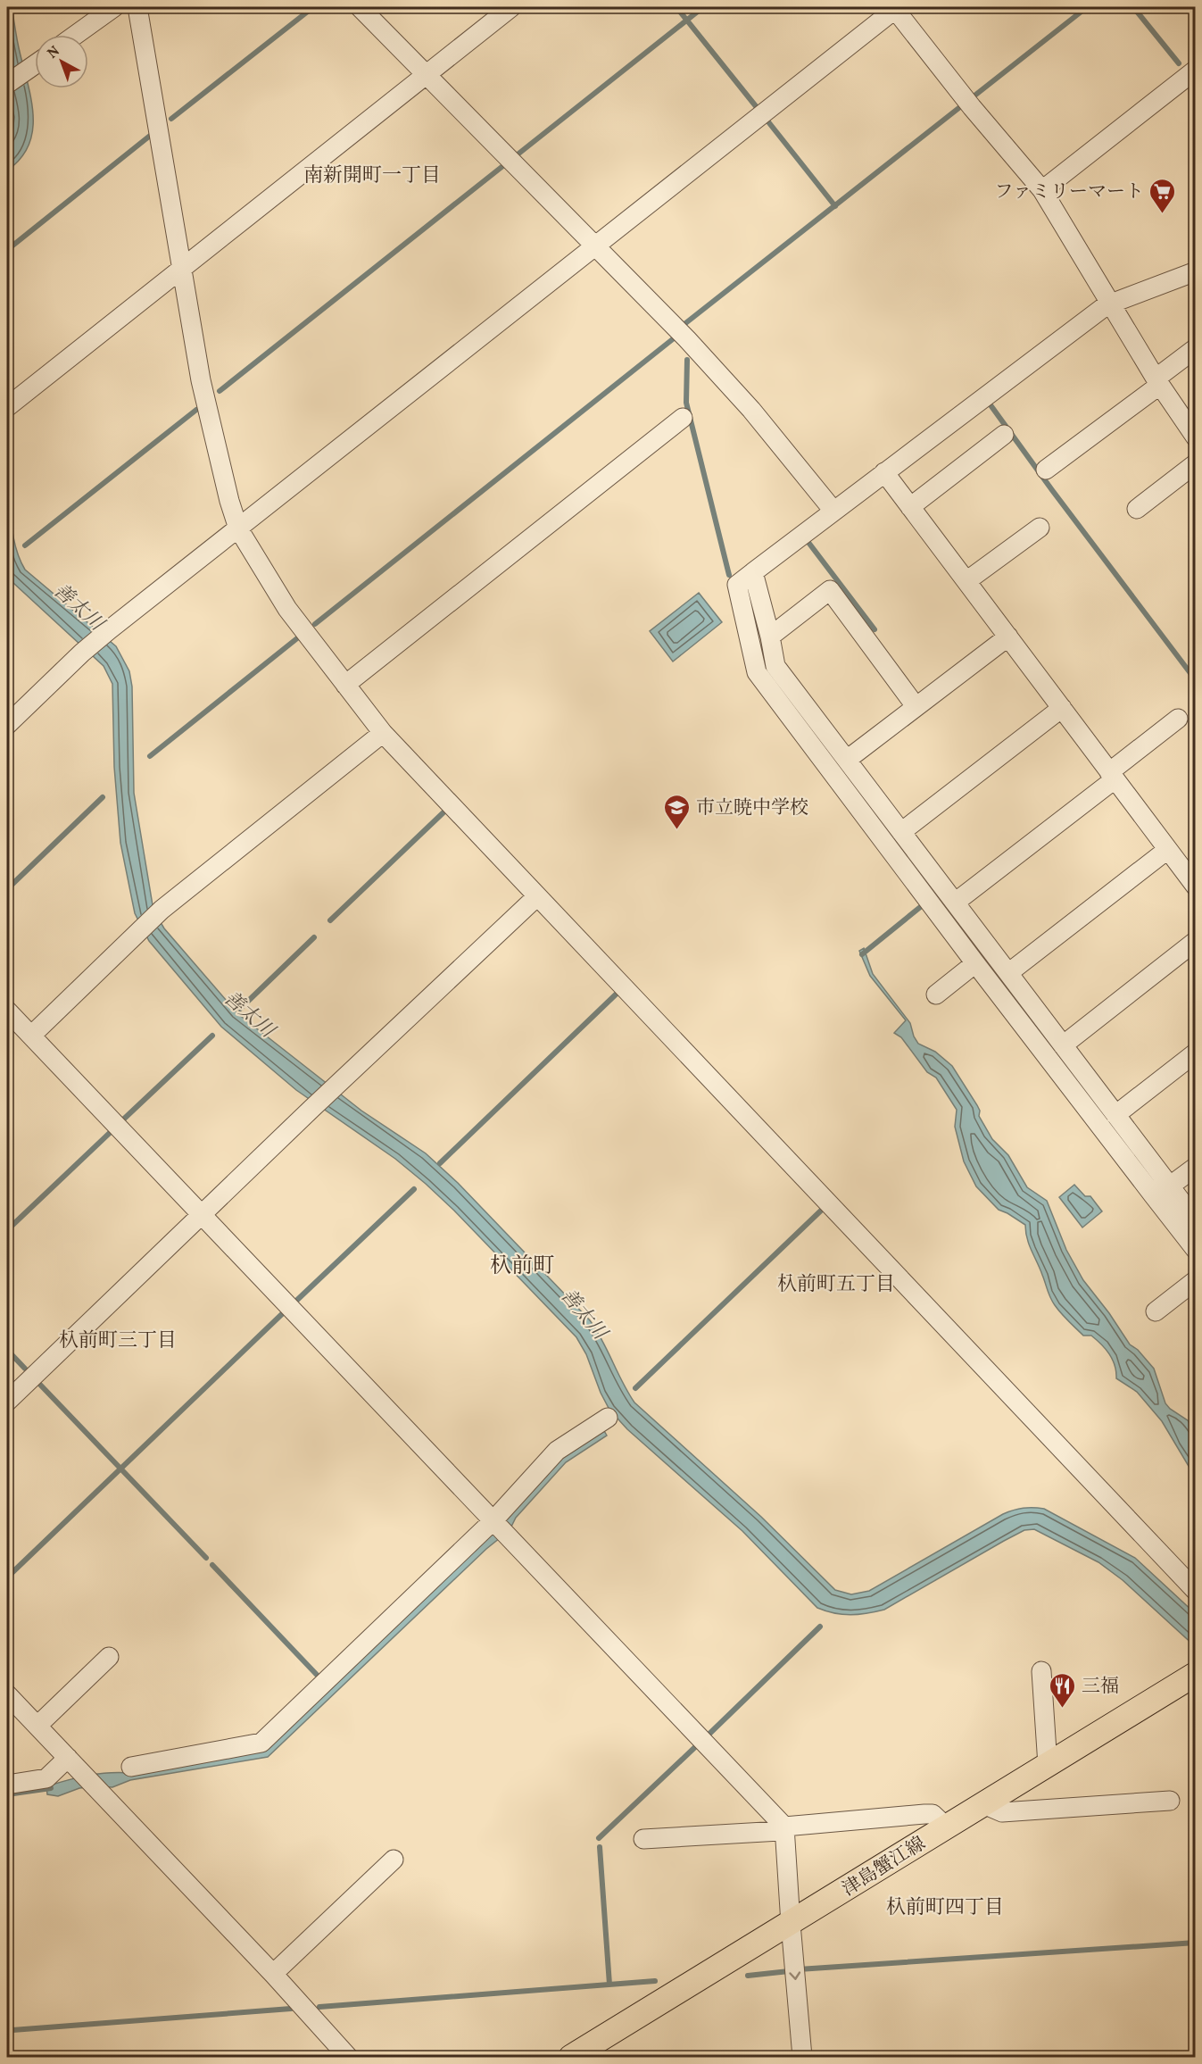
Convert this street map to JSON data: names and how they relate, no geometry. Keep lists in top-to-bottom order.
{
  "streets": {
    "main road": ["津島蟹江線"]
  },
  "districts": [
    "南新開町一丁目",
    "杁前町",
    "杁前町五丁目",
    "杁前町三丁目",
    "杁前町四丁目"
  ],
  "water": ["善太川"],
  "places": {
    "supermarket": ["ファミリーマート"],
    "school or university": ["市立暁中学校"],
    "restaurant": ["三福"]
  },
  "north": "top left"
}
